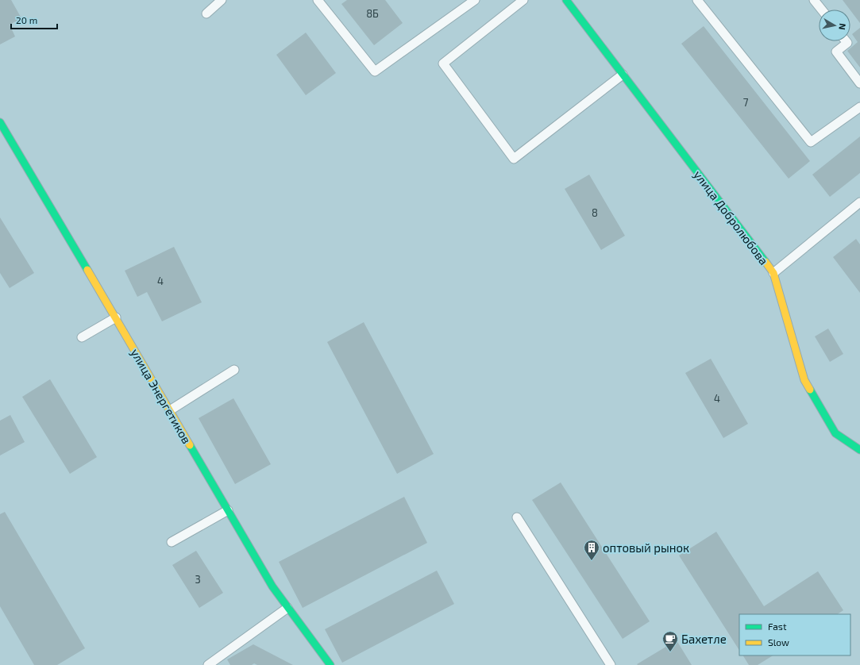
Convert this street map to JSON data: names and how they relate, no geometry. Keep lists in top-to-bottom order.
{
  "streets": {
    "street": ["улица Добролюбова", "улица Энергетиков"]
  },
  "places": {
    "building": ["оптовый рынок"],
    "cafe": ["Бахетле"]
  },
  "house_numbers": [
    "8Б",
    "7",
    "8",
    "4",
    "4",
    "3"
  ],
  "legend": ["Fast", "Slow"],
  "scale_bar": "20 m",
  "north": "right"
}
